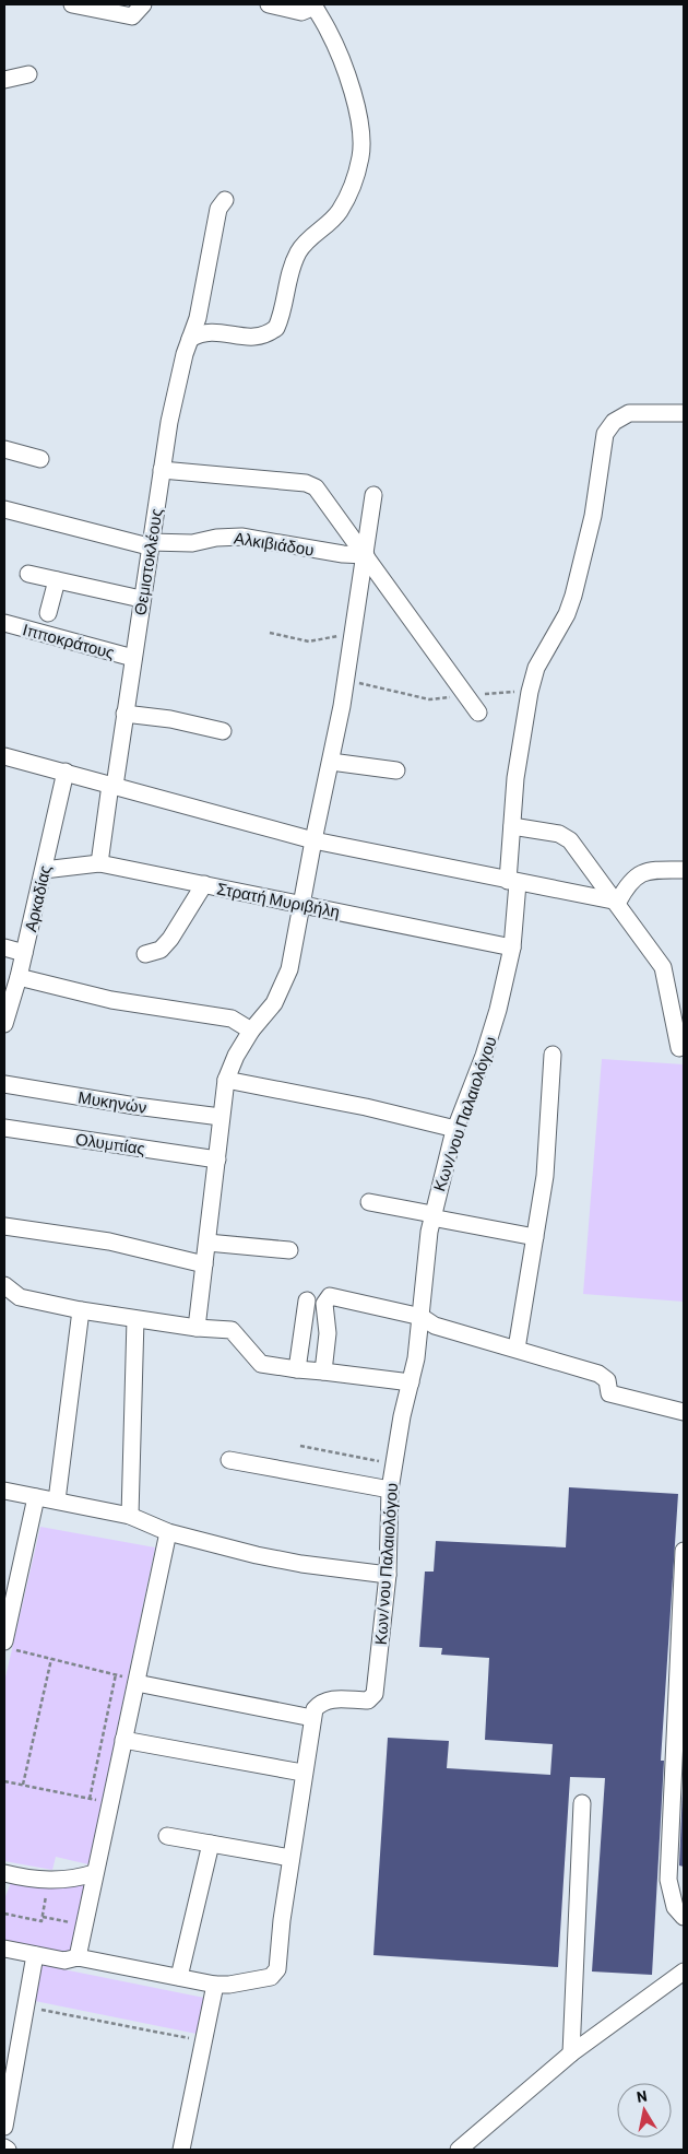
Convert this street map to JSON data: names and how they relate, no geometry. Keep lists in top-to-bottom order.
{
  "streets": {
    "street": [
      "Αλκιβιάδου",
      "Θεμιστοκλέους",
      "Ιπποκράτους",
      "Αρκαδίας",
      "Στρατή Μυριβήλη",
      "Μυκηνών",
      "Κων/νου Παλαιολόγου",
      "Ολυμπίας"
    ]
  },
  "crossings": [
    ["Αλκιβιάδου", "Θεμιστοκλέους"],
    ["Θεμιστοκλέους", "Ιπποκράτους"],
    ["Θεμιστοκλέους", "Στρατή Μυριβήλη"],
    ["Αρκαδίας", "Στρατή Μυριβήλη"],
    ["Στρατή Μυριβήλη", "Κων/νου Παλαιολόγου"]
  ],
  "north": "top"
}
